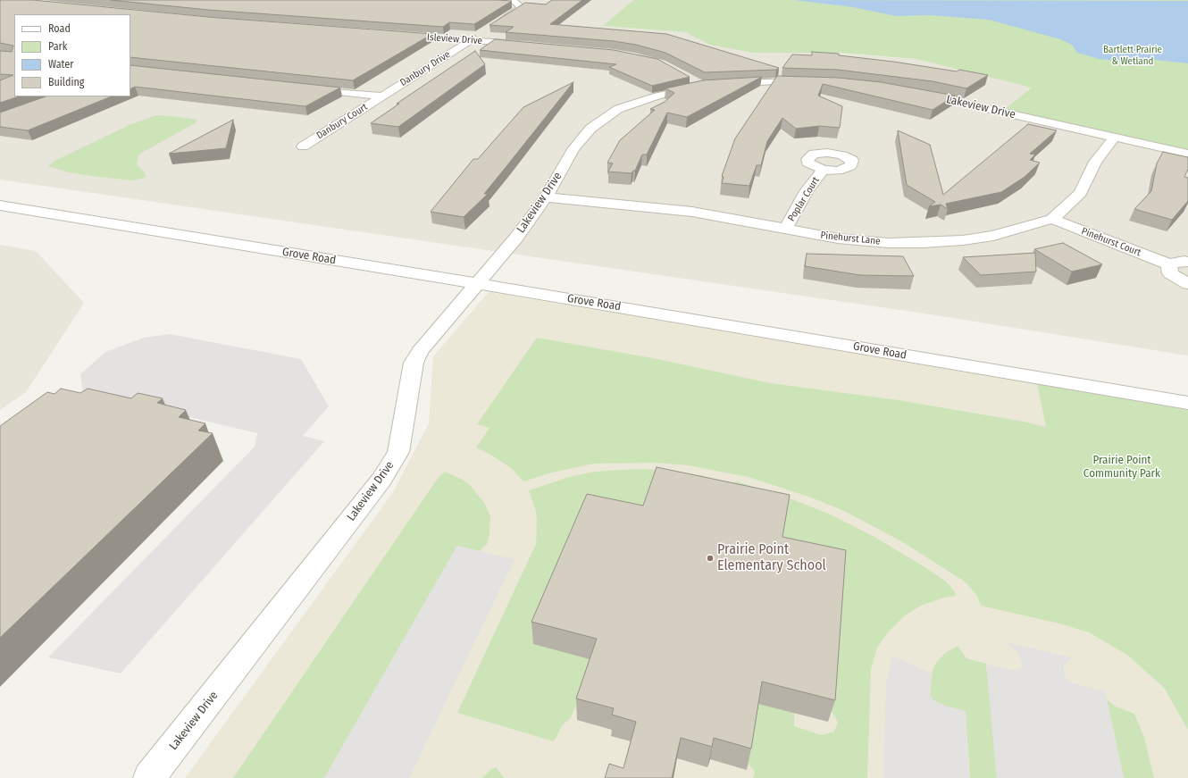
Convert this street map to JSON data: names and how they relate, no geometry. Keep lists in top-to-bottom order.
{
  "streets": {
    "street": [
      "Isleview Drive",
      "Danbury Drive",
      "Lakeview Drive",
      "Danbury Court",
      "Poplar Court",
      "Pinehurst Lane",
      "Pinehurst Court",
      "Grove Road"
    ]
  },
  "crossings": [
    ["Isleview Drive", "Danbury Drive"],
    ["Danbury Drive", "Danbury Court"],
    ["Lakeview Drive", "Pinehurst Lane"],
    ["Lakeview Drive", "Grove Road"],
    ["Poplar Court", "Pinehurst Lane"],
    ["Pinehurst Lane", "Pinehurst Court"]
  ],
  "parks": ["Bartlett Prairie & Wetland", "Prairie Point Community Park"],
  "places": ["Prairie Point Elementary School"],
  "legend": [
    "Road",
    "Park",
    "Water",
    "Building"
  ]
}
